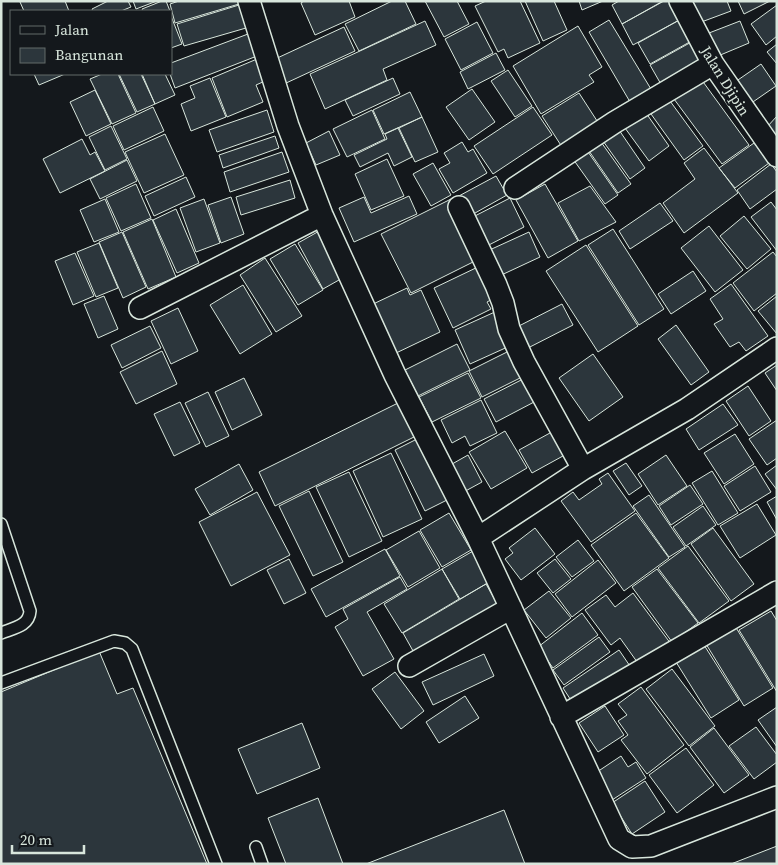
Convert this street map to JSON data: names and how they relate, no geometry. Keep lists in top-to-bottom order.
{
  "streets": {
    "street": ["Jalan Djipin"]
  },
  "legend": ["Jalan", "Bangunan"],
  "scale_bar": "20 m"
}
